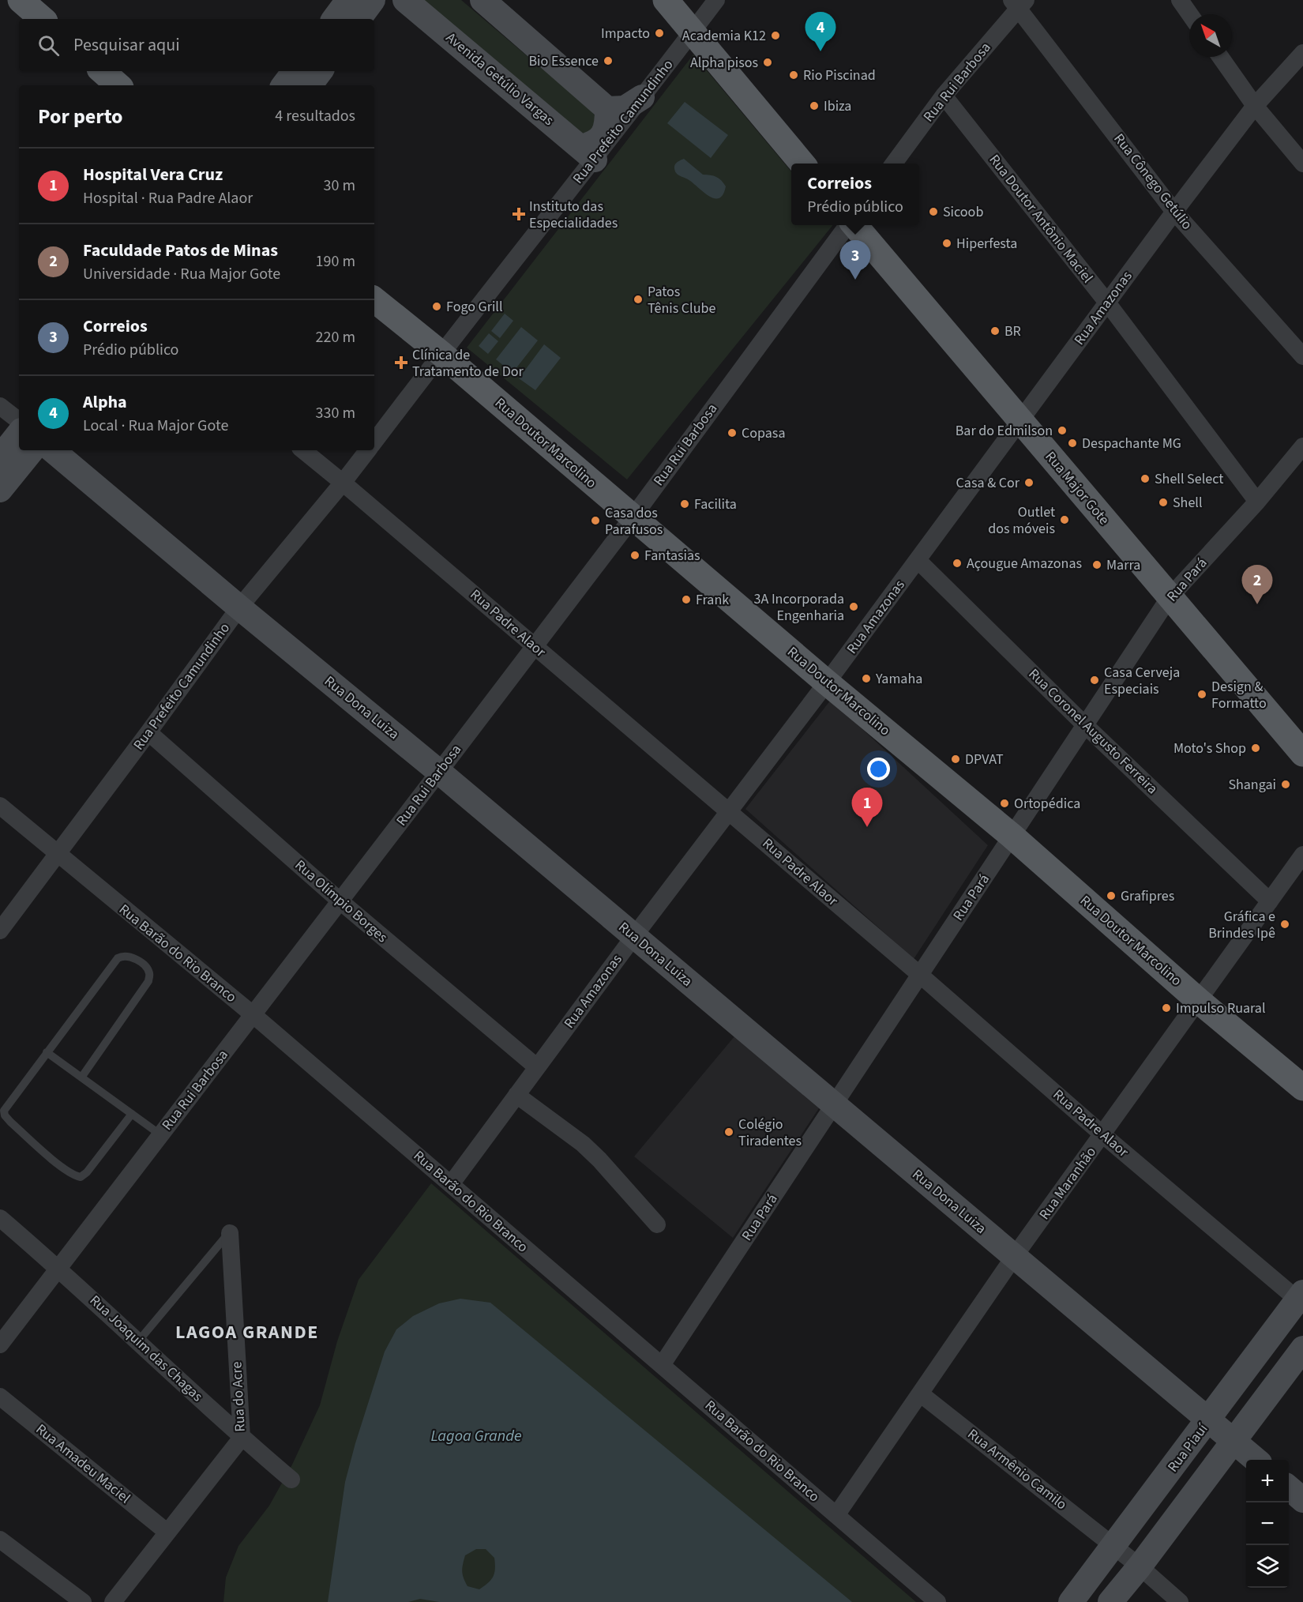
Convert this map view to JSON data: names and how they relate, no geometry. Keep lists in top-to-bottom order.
{
  "streets": {
    "main road": ["Rua Doutor Marcolino", "Rua Major Gote"],
    "street": [
      "Avenida Getúlio Vargas",
      "Rua Rui Barbosa",
      "Rua Prefeito Camundinho",
      "Rua Cônego Getúlio",
      "Rua Doutor Antônio Maciel",
      "Rua Amazonas",
      "Rua Pará",
      "Rua Padre Alaor",
      "Rua Dona Luiza",
      "Rua Coronel Augusto Ferreira",
      "Rua Olímpio Borges",
      "Rua Barão do Rio Branco",
      "Rua Maranhão",
      "Rua Joaquim das Chagas",
      "Rua do Acre",
      "Rua Piauí",
      "Rua Amadeu Maciel",
      "Rua Armênio Camilo"
    ]
  },
  "crossings": [
    ["Avenida Getúlio Vargas", "Rua Prefeito Camundinho"],
    ["Rua Rui Barbosa", "Rua Cônego Getúlio"],
    ["Rua Rui Barbosa", "Rua Doutor Antônio Maciel"],
    ["Rua Rui Barbosa", "Rua Doutor Marcolino"],
    ["Rua Rui Barbosa", "Rua Padre Alaor"],
    ["Rua Rui Barbosa", "Rua Dona Luiza"],
    ["Rua Rui Barbosa", "Rua Olímpio Borges"],
    ["Rua Rui Barbosa", "Rua Barão do Rio Branco"],
    ["Rua Rui Barbosa", "Rua Joaquim das Chagas"],
    ["Rua Prefeito Camundinho", "Rua Doutor Marcolino"],
    ["Rua Prefeito Camundinho", "Rua Padre Alaor"],
    ["Rua Prefeito Camundinho", "Rua Dona Luiza"],
    ["Rua Prefeito Camundinho", "Rua Olímpio Borges"],
    ["Rua Prefeito Camundinho", "Rua Barão do Rio Branco"],
    ["Rua Cônego Getúlio", "Rua Amazonas"],
    ["Rua Doutor Antônio Maciel", "Rua Amazonas"],
    ["Rua Doutor Antônio Maciel", "Rua Pará"],
    ["Rua Amazonas", "Rua Doutor Marcolino"],
    ["Rua Amazonas", "Rua Major Gote"],
    ["Rua Amazonas", "Rua Padre Alaor"],
    ["Rua Amazonas", "Rua Dona Luiza"],
    ["Rua Amazonas", "Rua Coronel Augusto Ferreira"],
    ["Rua Amazonas", "Rua Olímpio Borges"],
    ["Rua Amazonas", "Rua Barão do Rio Branco"],
    ["Rua Doutor Marcolino", "Rua Pará"],
    ["Rua Doutor Marcolino", "Rua Maranhão"],
    ["Rua Major Gote", "Rua Pará"],
    ["Rua Pará", "Rua Padre Alaor"],
    ["Rua Pará", "Rua Dona Luiza"],
    ["Rua Pará", "Rua Coronel Augusto Ferreira"],
    ["Rua Pará", "Rua Barão do Rio Branco"],
    ["Rua Padre Alaor", "Rua Maranhão"],
    ["Rua Padre Alaor", "Rua Piauí"],
    ["Rua Dona Luiza", "Rua Maranhão"],
    ["Rua Dona Luiza", "Rua Piauí"],
    ["Rua Coronel Augusto Ferreira", "Rua Maranhão"],
    ["Rua Barão do Rio Branco", "Rua Maranhão"],
    ["Rua Maranhão", "Rua Armênio Camilo"],
    ["Rua Joaquim das Chagas", "Rua do Acre"],
    ["Rua do Acre", "Rua Amadeu Maciel"],
    ["Rua Piauí", "Rua Armênio Camilo"]
  ],
  "districts": ["LAGOA GRANDE"],
  "water": ["Lagoa Grande"],
  "places": {
    "other": [
      "Impacto",
      "Academia K12",
      "Bio Essence",
      "Alpha pisos",
      "Rio Piscinad",
      "Ibiza",
      "Sicoob",
      "Hiperfesta",
      "Patos Tênis Clube",
      "Fogo Grill",
      "BR",
      "Bar do Edmilson",
      "Copasa",
      "Despachante MG",
      "Shell Select",
      "Casa & Cor",
      "Shell",
      "Facilita",
      "Outlet dos móveis",
      "Casa dos Parafusos",
      "Fantasias",
      "Açougue Amazonas",
      "Marra",
      "Frank",
      "3A Incorporada Engenharia",
      "Yamaha",
      "Casa Cerveja Especiais",
      "Design & Formatto",
      "Moto's Shop",
      "DPVAT",
      "Shangai",
      "Ortopédica",
      "Grafipres",
      "Gráfica e Brindes Ipê",
      "Impulso Ruaral",
      "Colégio Tiradentes"
    ],
    "health": ["Instituto das Especialidades", "Clínica de Tratamento de Dor"]
  },
  "north": "top left",
  "page": {
    "pins": [
      "4",
      "3",
      "2",
      "1"
    ],
    "search": "Pesquisar aqui",
    "heading": ["Por perto", "4 resultados"],
    "list": [
      {
        "mark": "1",
        "name": "Hospital Vera Cruz",
        "note": "Hospital · Rua Padre Alaor",
        "value": "30 m"
      },
      {
        "mark": "2",
        "name": "Faculdade Patos de Minas",
        "note": "Universidade · Rua Major Gote",
        "value": "190 m"
      },
      {
        "mark": "3",
        "name": "Correios",
        "note": "Prédio público",
        "value": "220 m"
      },
      {
        "mark": "4",
        "name": "Alpha",
        "note": "Local · Rua Major Gote",
        "value": "330 m"
      }
    ],
    "popup": ["Correios", "Prédio público"],
    "map_buttons": ["+", "−"]
  }
}
